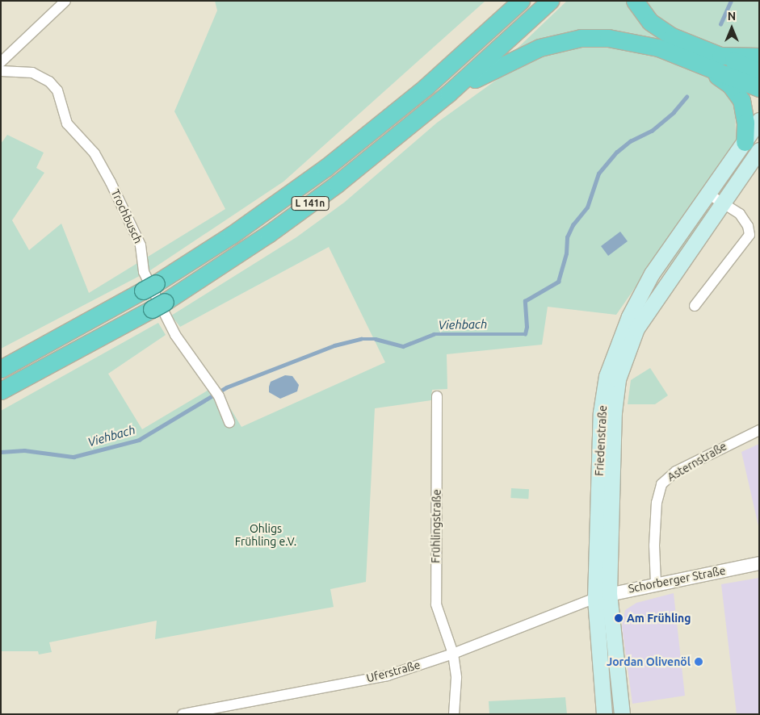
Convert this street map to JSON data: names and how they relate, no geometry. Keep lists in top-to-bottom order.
{
  "streets": {
    "highway": ["L 141n"],
    "main road": ["Friedenstraße"],
    "street": [
      "Trochbusch",
      "Asternstraße",
      "Frühlingstraße",
      "Schorberger Straße",
      "Uferstraße"
    ]
  },
  "crossings": [
    ["Friedenstraße", "Schorberger Straße"],
    ["Friedenstraße", "Uferstraße"],
    ["Asternstraße", "Schorberger Straße"],
    ["Frühlingstraße", "Uferstraße"],
    ["Schorberger Straße", "Uferstraße"]
  ],
  "water": ["Viehbach"],
  "parks": ["Ohligs Frühling e.V."],
  "places": ["Am Frühling", "Jordan Olivenöl"],
  "north": "top"
}
